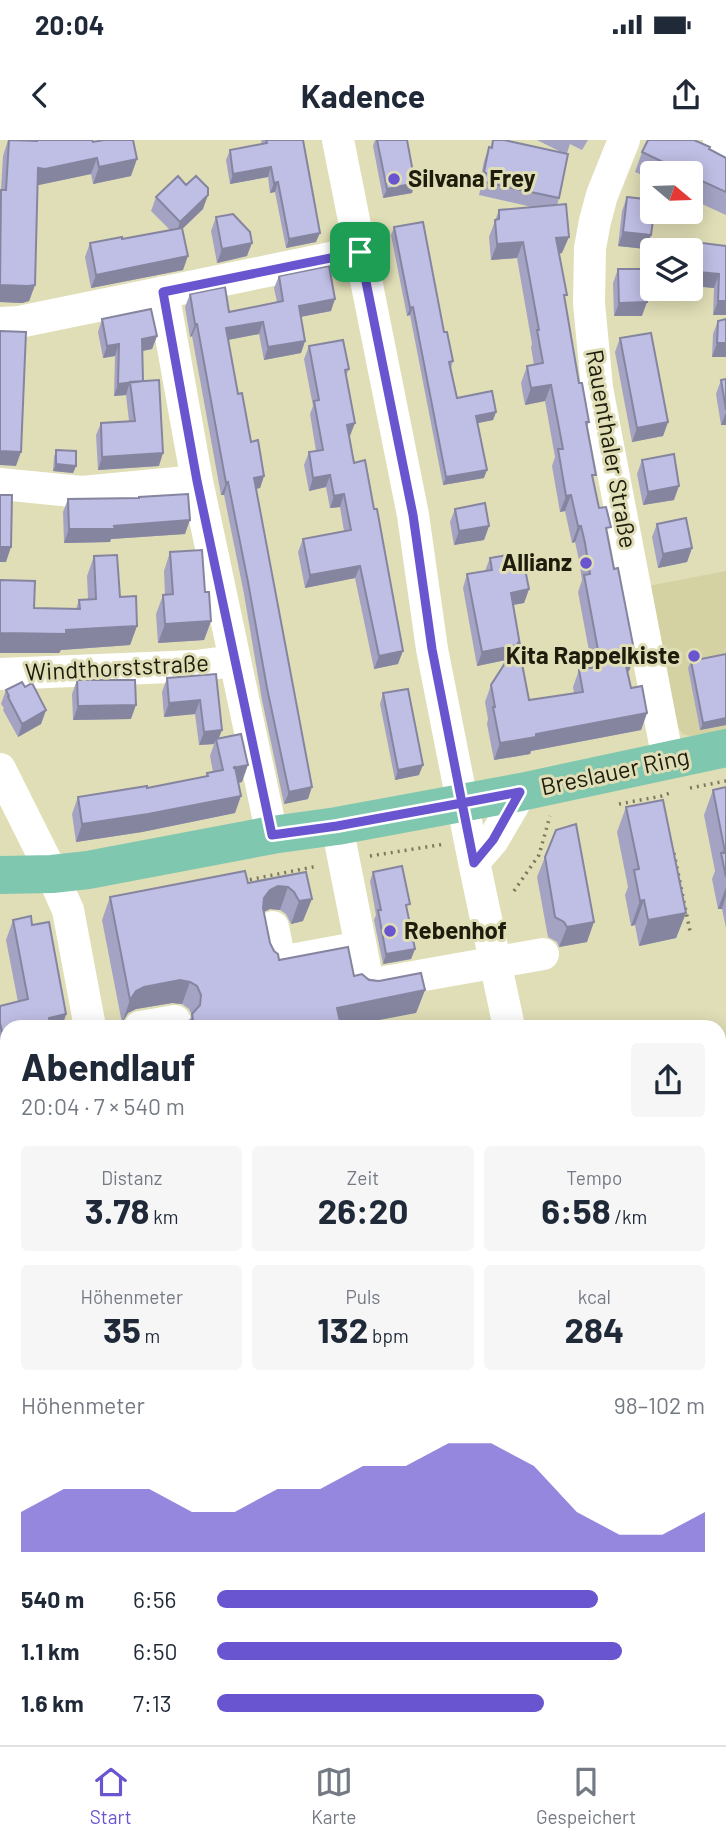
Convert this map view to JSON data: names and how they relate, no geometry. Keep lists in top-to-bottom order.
{
  "streets": {
    "main road": ["Breslauer Ring"],
    "street": ["Rauenthaler Straße", "Windthorststraße"]
  },
  "crossings": [
    ["Rauenthaler Straße", "Breslauer Ring"]
  ],
  "places": [
    "Silvana Frey",
    "Allianz",
    "Kita Rappelkiste",
    "Rebenhof"
  ],
  "north": "right",
  "page": {
    "status": "20:04",
    "header": "Kadence",
    "heading": ["Abendlauf", "20:04 · 7 × 540 m"],
    "stats": [
      ["Distanz", "3.78 km"],
      ["Zeit", "26:20"],
      ["Tempo", "6:58 /km"],
      ["Höhenmeter", "35 m"],
      ["Puls", "132 bpm"],
      ["kcal", "284"]
    ],
    "chart": ["Höhenmeter", "98–102 m"],
    "list": [
      {
        "name": "540 m",
        "note": "6:56"
      },
      {
        "name": "1.1 km",
        "note": "6:50"
      },
      {
        "name": "1.6 km",
        "note": "7:13"
      }
    ],
    "tabs": ["Start", "Karte", "Gespeichert"]
  }
}
